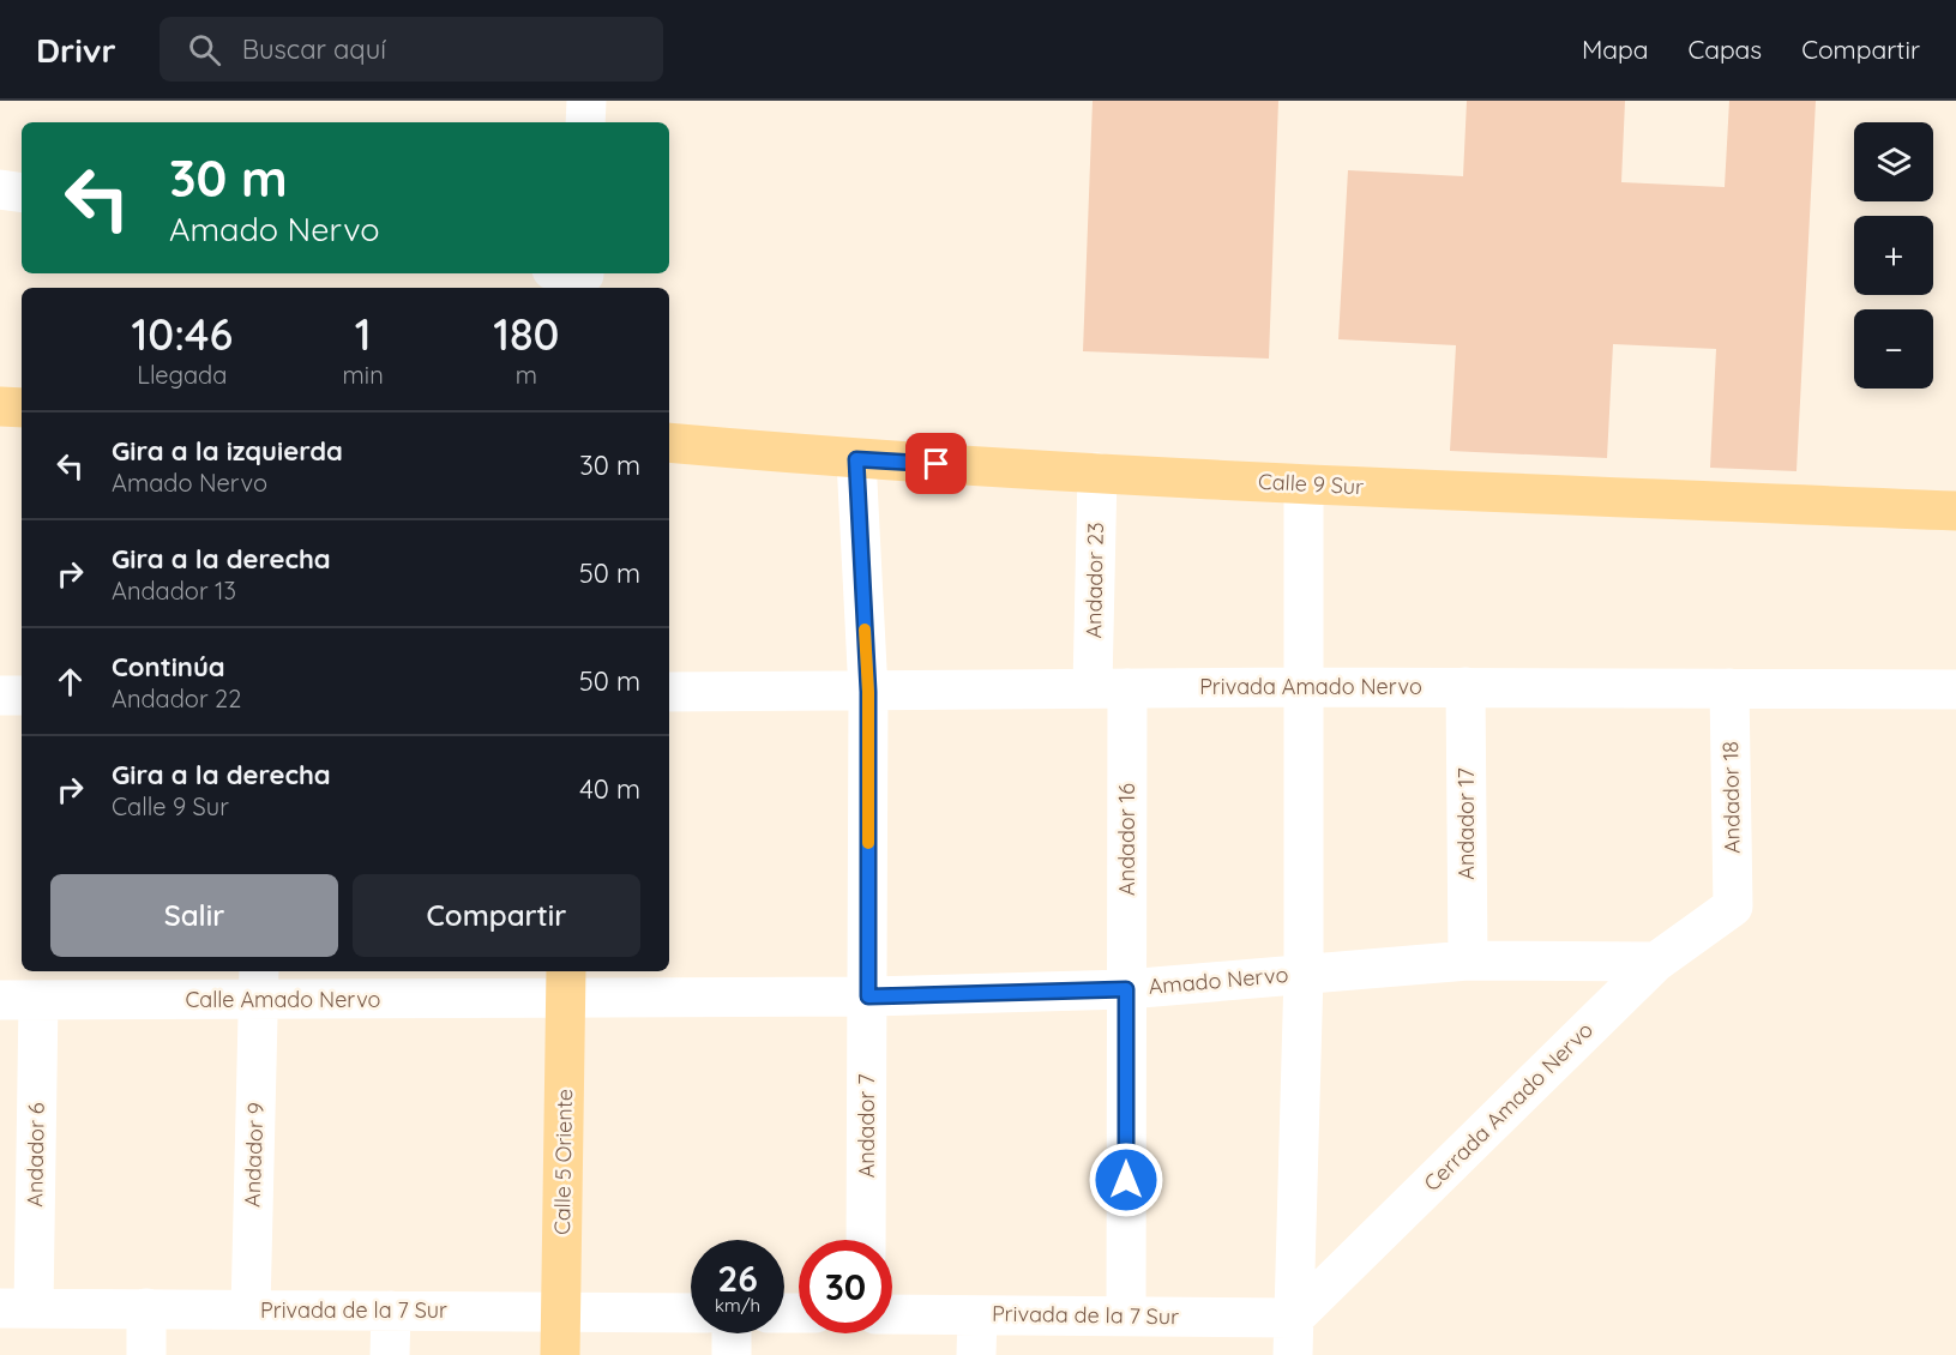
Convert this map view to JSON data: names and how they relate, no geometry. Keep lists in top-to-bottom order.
{
  "streets": {
    "main road": ["Calle 9 Sur", "Calle 5 Oriente"],
    "street": [
      "Andador 23",
      "Privada Amado Nervo",
      "Andador 18",
      "Andador 17",
      "Andador 16",
      "Amado Nervo",
      "Calle Amado Nervo",
      "Cerrada Amado Nervo",
      "Andador 7",
      "Andador 6",
      "Andador 9",
      "Privada de la 7 Sur"
    ]
  },
  "crossings": [
    ["Calle 9 Sur", "Andador 23"],
    ["Calle 9 Sur", "Andador 7"],
    ["Andador 23", "Privada Amado Nervo"],
    ["Andador 23", "Andador 16"],
    ["Privada Amado Nervo", "Andador 18"],
    ["Privada Amado Nervo", "Andador 17"],
    ["Privada Amado Nervo", "Andador 16"],
    ["Privada Amado Nervo", "Andador 7"],
    ["Andador 18", "Cerrada Amado Nervo"],
    ["Andador 17", "Amado Nervo"],
    ["Andador 16", "Amado Nervo"],
    ["Andador 16", "Privada de la 7 Sur"],
    ["Amado Nervo", "Calle Amado Nervo"],
    ["Amado Nervo", "Cerrada Amado Nervo"],
    ["Amado Nervo", "Andador 7"],
    ["Amado Nervo", "Calle 5 Oriente"],
    ["Calle Amado Nervo", "Andador 6"],
    ["Calle Amado Nervo", "Andador 9"],
    ["Calle Amado Nervo", "Calle 5 Oriente"],
    ["Cerrada Amado Nervo", "Privada de la 7 Sur"],
    ["Andador 6", "Privada de la 7 Sur"],
    ["Andador 9", "Privada de la 7 Sur"],
    ["Calle 5 Oriente", "Privada de la 7 Sur"]
  ],
  "page": {
    "header": "Drivr",
    "search": "Buscar aquí",
    "nav": ["Mapa", "Capas", "Compartir"],
    "map_buttons": ["+", "−"],
    "turn": ["30 m", "Amado Nervo"],
    "eta": [
      "10:46",
      "Llegada",
      "1",
      "min",
      "180",
      "m"
    ],
    "list": [
      {
        "name": "Gira a la izquierda",
        "note": "Amado Nervo",
        "value": "30 m"
      },
      {
        "name": "Gira a la derecha",
        "note": "Andador 13",
        "value": "50 m"
      },
      {
        "name": "Continúa",
        "note": "Andador 22",
        "value": "50 m"
      },
      {
        "name": "Gira a la derecha",
        "note": "Calle 9 Sur",
        "value": "40 m"
      }
    ],
    "buttons": ["Salir", "Compartir"],
    "speed": "26 km/h",
    "limit": "30"
  }
}
